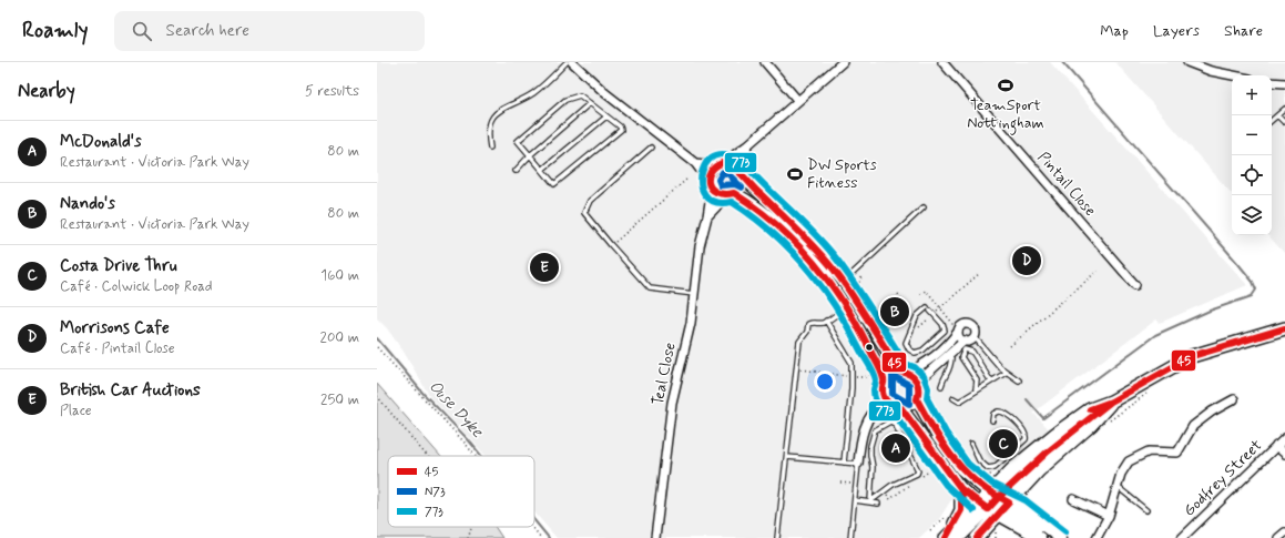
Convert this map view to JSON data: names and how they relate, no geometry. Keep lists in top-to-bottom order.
{
  "streets": {
    "street": ["Pintail Close", "Teal Close", "Godfrey Street"]
  },
  "water": ["Ouse Dyke"],
  "places": {
    "sports": ["TeamSport Nottingham", "DW Sports Fitness"]
  },
  "lines": ["transit line 773", "transit line 45", "transit line N73"],
  "legend": ["45", "N73", "773"],
  "page": {
    "header": "Roamly",
    "search": "Search here",
    "nav": ["Map", "Layers", "Share"],
    "heading": ["Nearby", "5 results"],
    "map_buttons": ["+", "−"],
    "list": [
      {
        "mark": "A",
        "name": "McDonald's",
        "note": "Restaurant · Victoria Park Way",
        "value": "80 m"
      },
      {
        "mark": "B",
        "name": "Nando's",
        "note": "Restaurant · Victoria Park Way",
        "value": "80 m"
      },
      {
        "mark": "C",
        "name": "Costa Drive Thru",
        "note": "Café · Colwick Loop Road",
        "value": "160 m"
      },
      {
        "mark": "D",
        "name": "Morrisons Cafe",
        "note": "Café · Pintail Close",
        "value": "200 m"
      },
      {
        "mark": "E",
        "name": "British Car Auctions",
        "note": "Place",
        "value": "250 m"
      }
    ],
    "pins": [
      "D",
      "E",
      "B",
      "C",
      "A"
    ]
  }
}
